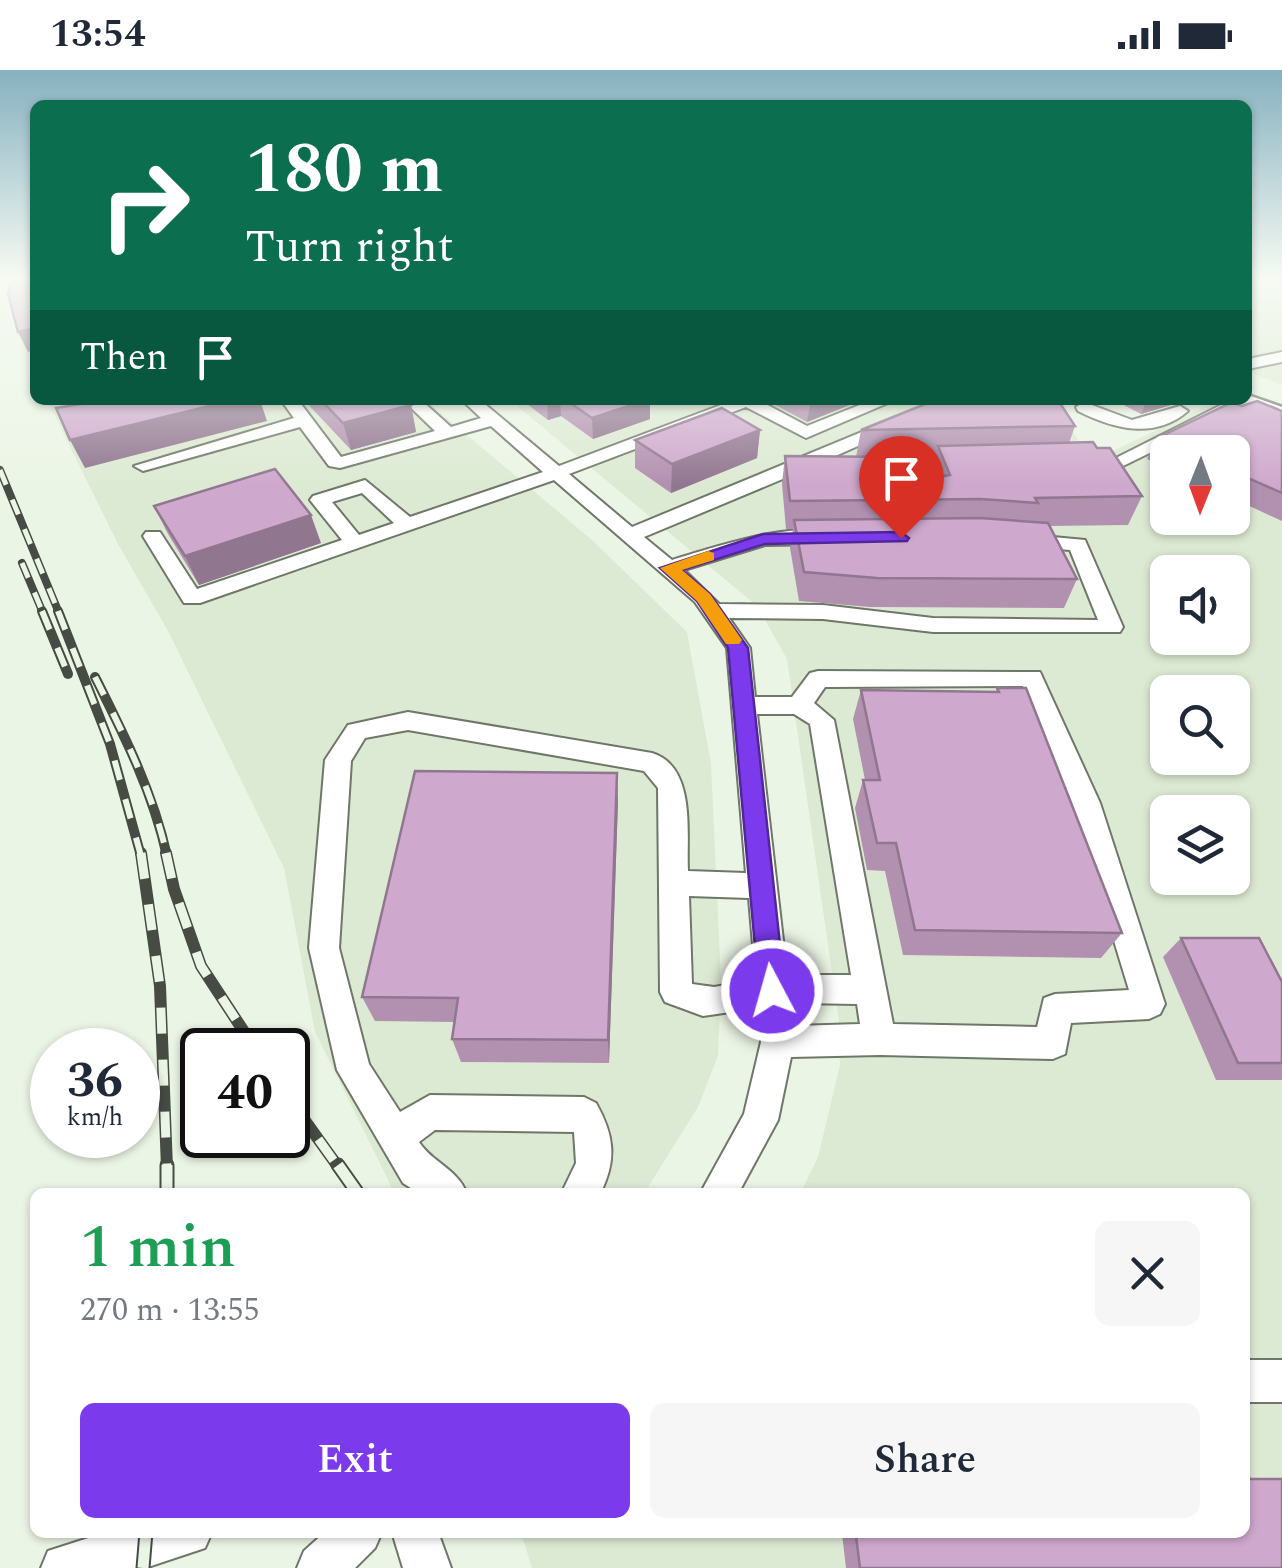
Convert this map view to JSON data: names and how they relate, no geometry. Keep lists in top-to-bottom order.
{
  "north": "bottom",
  "page": {
    "status": "13:54",
    "turn": ["180 m", "Turn right"],
    "then": "Then",
    "speed": "36 km/h",
    "limit": "40",
    "heading": ["1 min", "270 m · 13:55"],
    "buttons": ["Exit", "Share"]
  }
}
